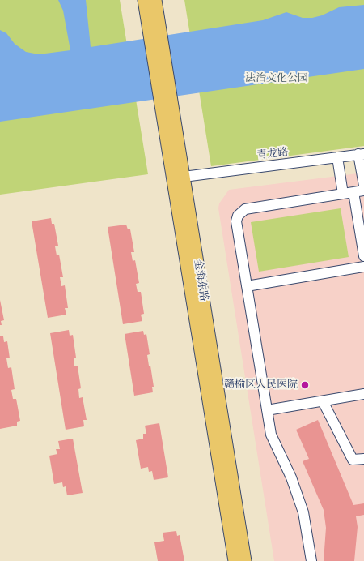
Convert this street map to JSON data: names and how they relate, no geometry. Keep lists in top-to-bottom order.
{
  "streets": {
    "main road": ["金海东路"],
    "street": ["青龙路"]
  },
  "crossings": [
    ["青龙路", "金海东路"]
  ],
  "parks": ["法治文化公园"],
  "places": ["赣榆区人民医院"]
}
